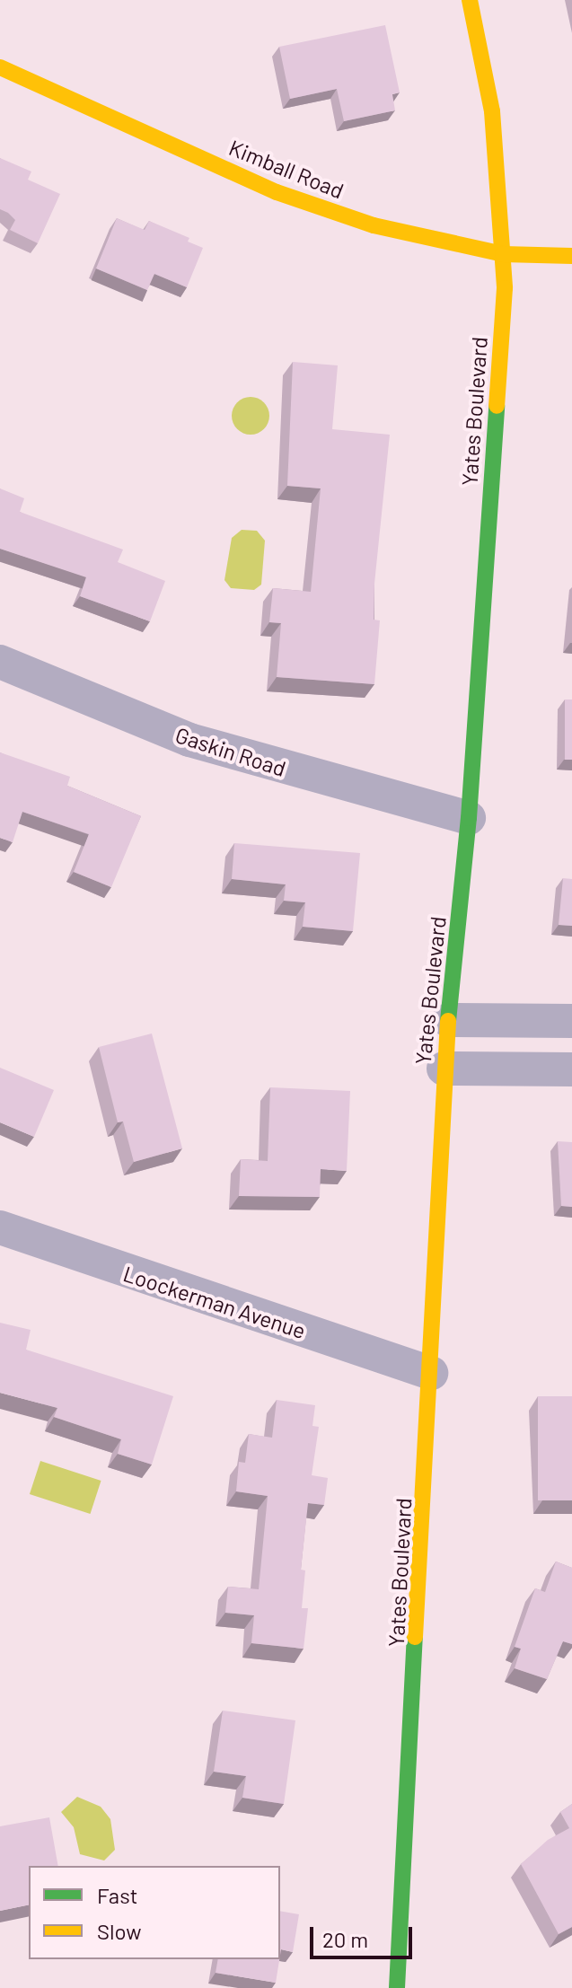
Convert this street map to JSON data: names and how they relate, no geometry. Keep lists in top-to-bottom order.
{
  "streets": {
    "street": [
      "Kimball Road",
      "Yates Boulevard",
      "Gaskin Road",
      "Loockerman Avenue"
    ]
  },
  "crossings": [
    ["Kimball Road", "Yates Boulevard"],
    ["Yates Boulevard", "Gaskin Road"],
    ["Yates Boulevard", "Loockerman Avenue"]
  ],
  "legend": ["Fast", "Slow"],
  "scale_bar": "20 m"
}
